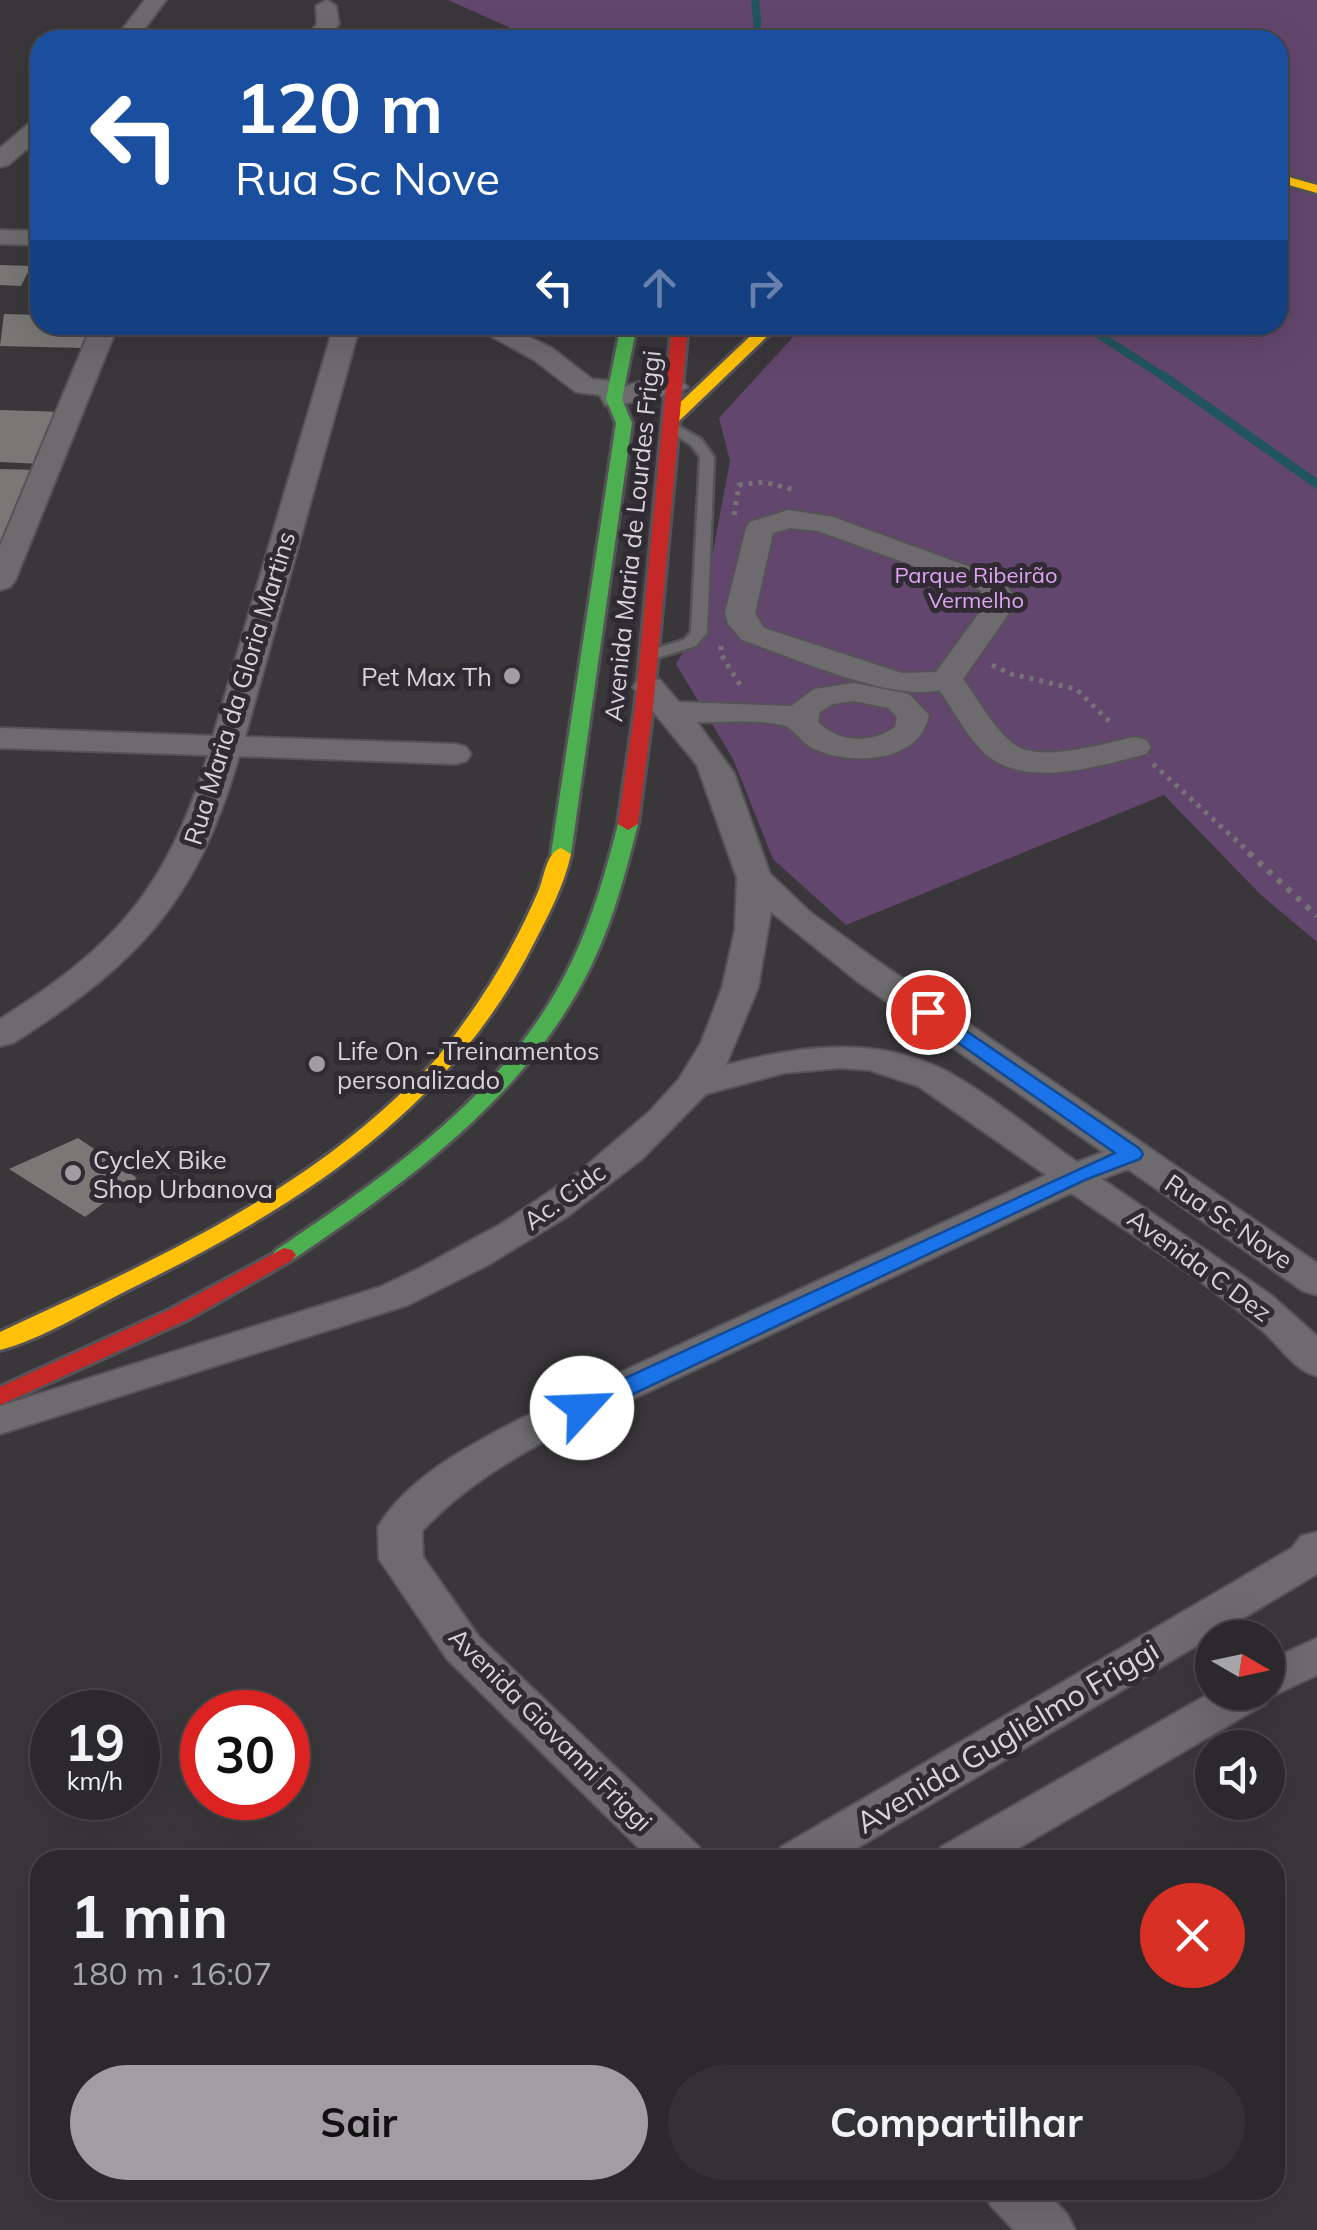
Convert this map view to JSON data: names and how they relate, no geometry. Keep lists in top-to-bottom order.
{
  "streets": {
    "street": [
      "Avenida Maria de Lourdes Friggi",
      "Rua Maria da Gloria Martins",
      "Ac. Cidc",
      "Rua Sc Nove",
      "Avenida C Dez",
      "Avenida Giovanni Friggi",
      "Avenida Guglielmo Friggi"
    ]
  },
  "crossings": [
    ["Avenida Maria de Lourdes Friggi", "Ac. Cidc"],
    ["Ac. Cidc", "Rua Sc Nove"],
    ["Ac. Cidc", "Avenida C Dez"],
    ["Rua Sc Nove", "Avenida Giovanni Friggi"],
    ["Avenida C Dez", "Avenida Giovanni Friggi"]
  ],
  "parks": ["Parque Ribeirão Vermelho"],
  "places": ["Pet Max Th", "Life On - Treinamentos personalizado", "CycleX Bike Shop Urbanova"],
  "north": "right",
  "page": {
    "turn": ["120 m", "Rua Sc Nove"],
    "speed": "19 km/h",
    "limit": "30",
    "heading": ["1 min", "180 m · 16:07"],
    "buttons": ["Sair", "Compartilhar"]
  }
}
